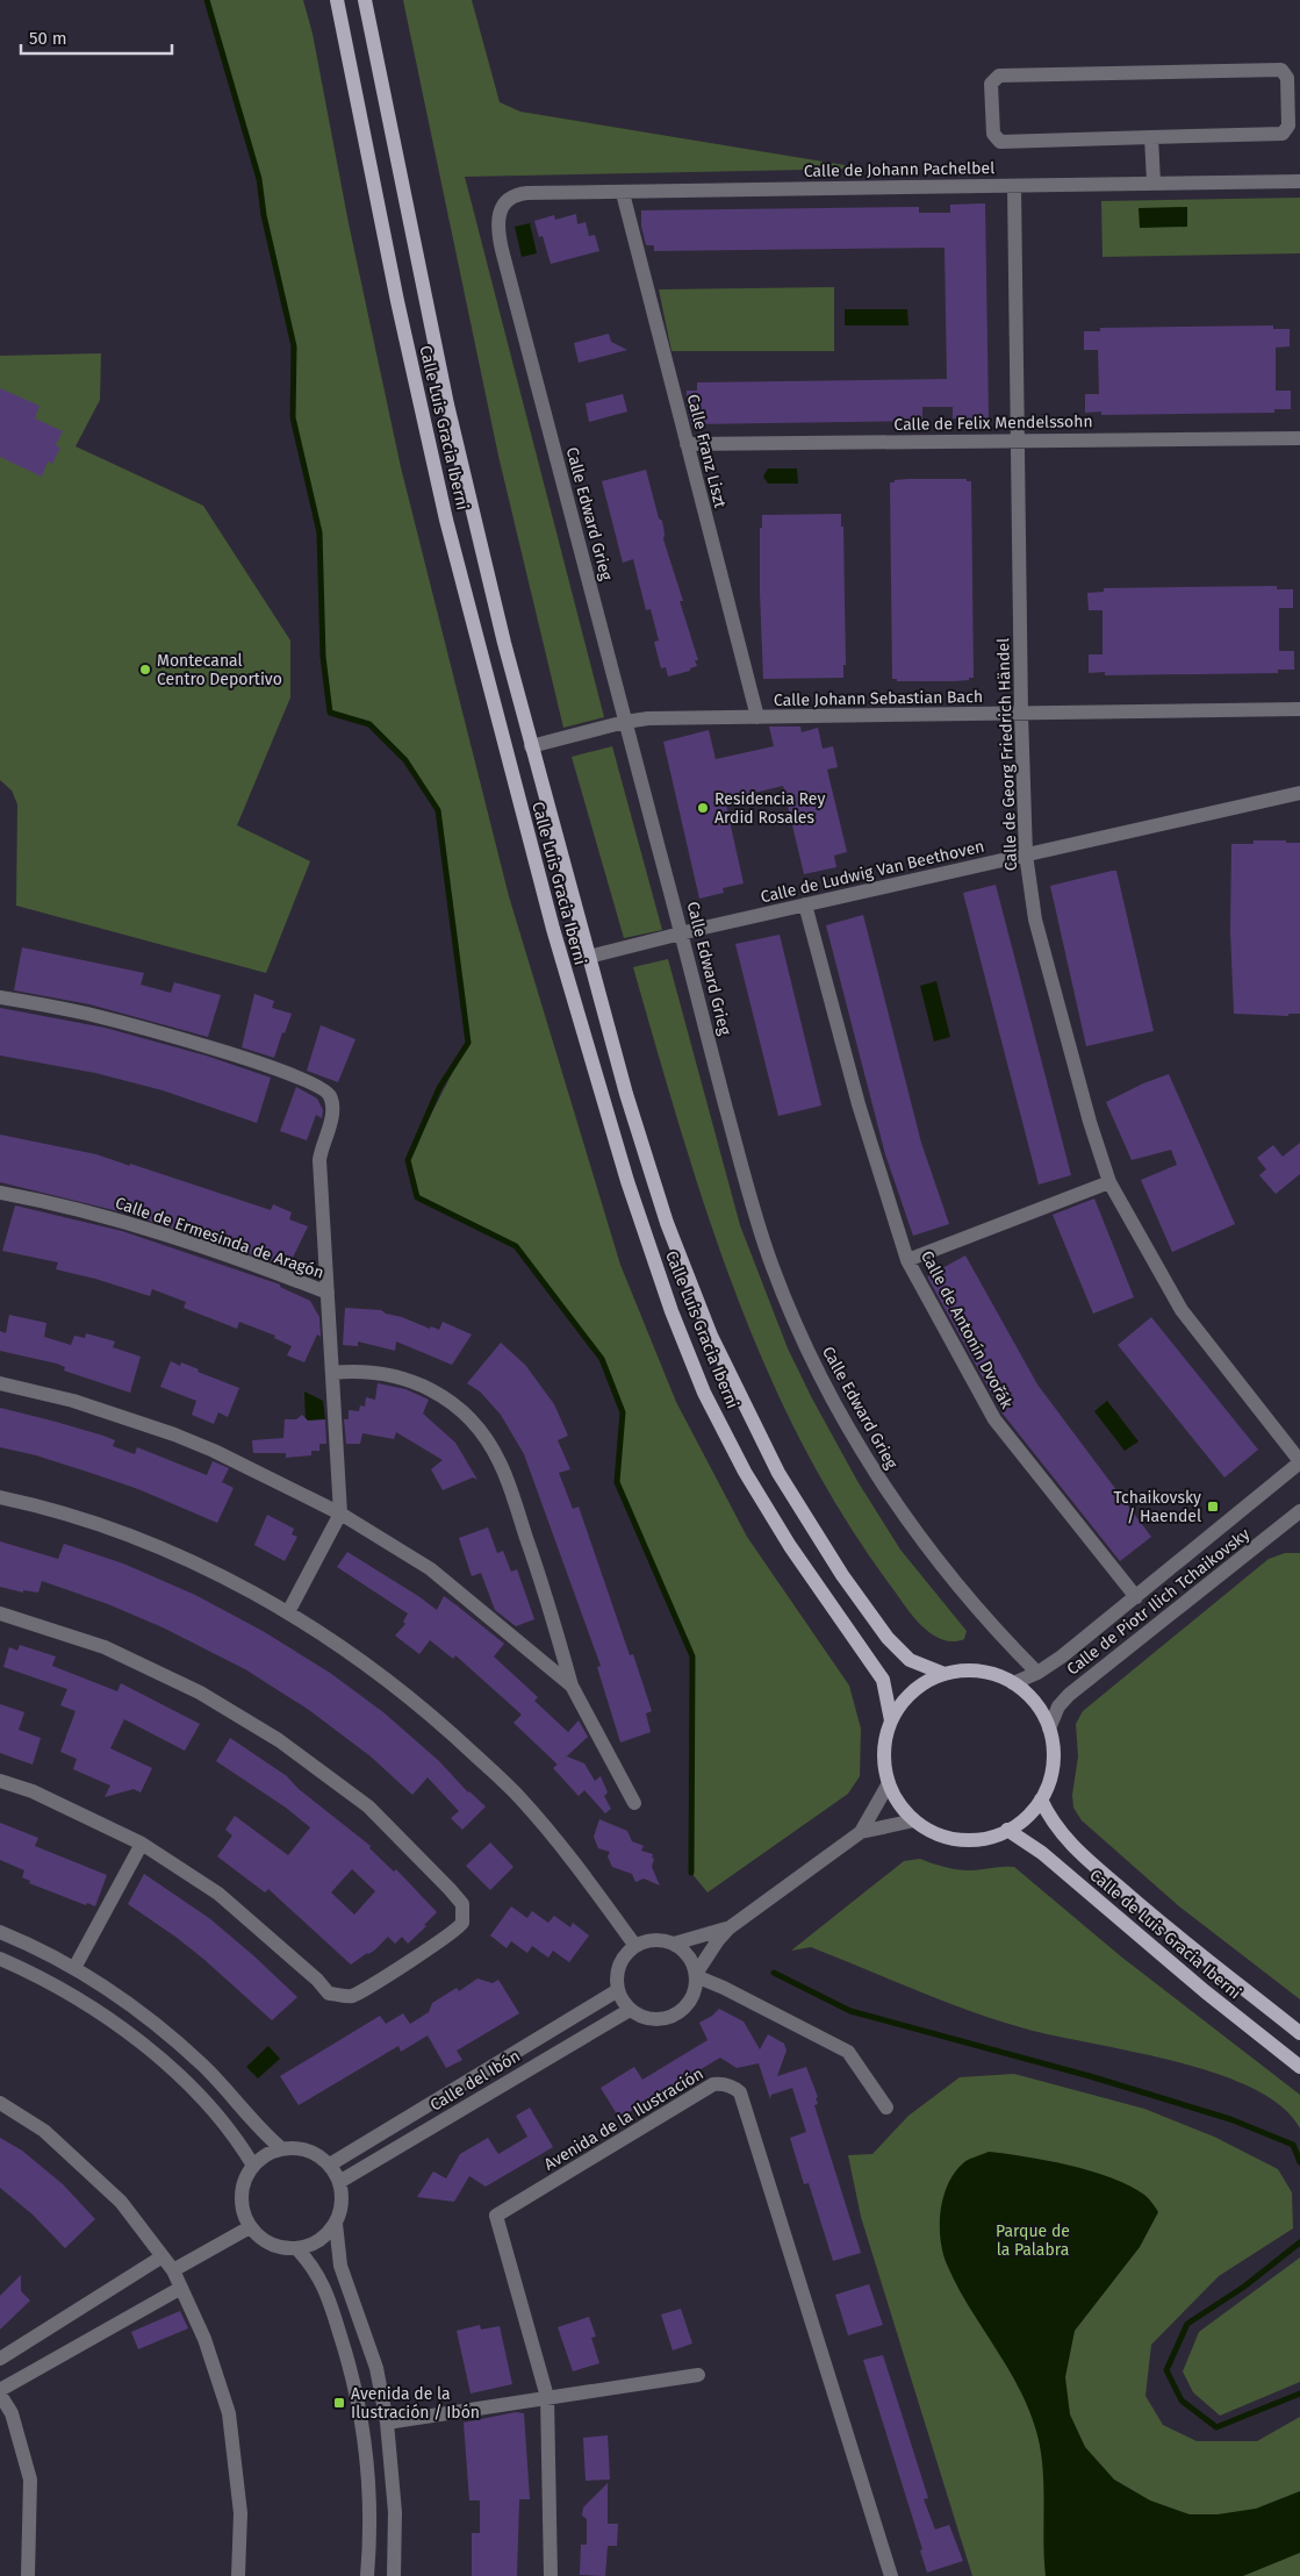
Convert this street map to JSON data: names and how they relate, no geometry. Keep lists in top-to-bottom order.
{
  "streets": {
    "main road": ["Calle Luis Gracia Iberni", "Calle de Luis Gracia Iberni"],
    "street": [
      "Calle de Johann Pachelbel",
      "Calle de Felix Mendelssohn",
      "Calle Franz Liszt",
      "Calle Edward Grieg",
      "Calle Johann Sebastian Bach",
      "Calle de Georg Friedrich Händel",
      "Calle de Ludwig Van Beethoven",
      "Calle de Ermesinda de Aragón",
      "Calle de Antonín Dvořák",
      "Calle de Piotr Ilich Tchaikovsky",
      "Calle del Ibón",
      "Avenida de la Ilustración"
    ]
  },
  "crossings": [
    ["Calle de Johann Pachelbel", "Calle Franz Liszt"],
    ["Calle de Johann Pachelbel", "Calle Edward Grieg"],
    ["Calle de Johann Pachelbel", "Calle de Georg Friedrich Händel"],
    ["Calle de Felix Mendelssohn", "Calle Franz Liszt"],
    ["Calle de Felix Mendelssohn", "Calle de Georg Friedrich Händel"],
    ["Calle Luis Gracia Iberni", "Calle Johann Sebastian Bach"],
    ["Calle Luis Gracia Iberni", "Calle de Ludwig Van Beethoven"],
    ["Calle Luis Gracia Iberni", "Calle de Piotr Ilich Tchaikovsky"],
    ["Calle Luis Gracia Iberni", "Calle de Luis Gracia Iberni"],
    ["Calle Franz Liszt", "Calle Johann Sebastian Bach"],
    ["Calle Edward Grieg", "Calle Johann Sebastian Bach"],
    ["Calle Edward Grieg", "Calle de Ludwig Van Beethoven"],
    ["Calle Edward Grieg", "Calle de Piotr Ilich Tchaikovsky"],
    ["Calle Johann Sebastian Bach", "Calle de Georg Friedrich Händel"],
    ["Calle de Georg Friedrich Händel", "Calle de Ludwig Van Beethoven"],
    ["Calle de Georg Friedrich Händel", "Calle de Piotr Ilich Tchaikovsky"],
    ["Calle de Ludwig Van Beethoven", "Calle de Antonín Dvořák"],
    ["Calle de Antonín Dvořák", "Calle de Piotr Ilich Tchaikovsky"],
    ["Calle de Piotr Ilich Tchaikovsky", "Calle de Luis Gracia Iberni"]
  ],
  "parks": ["Parque de la Palabra"],
  "places": {
    "other": ["Montecanal Centro Deportivo", "Residencia Rey Ardid Rosales"],
    "transit": ["Tchaikovsky / Haendel", "Avenida de la Ilustración / Ibón"]
  },
  "scale_bar": "50 m"
}
